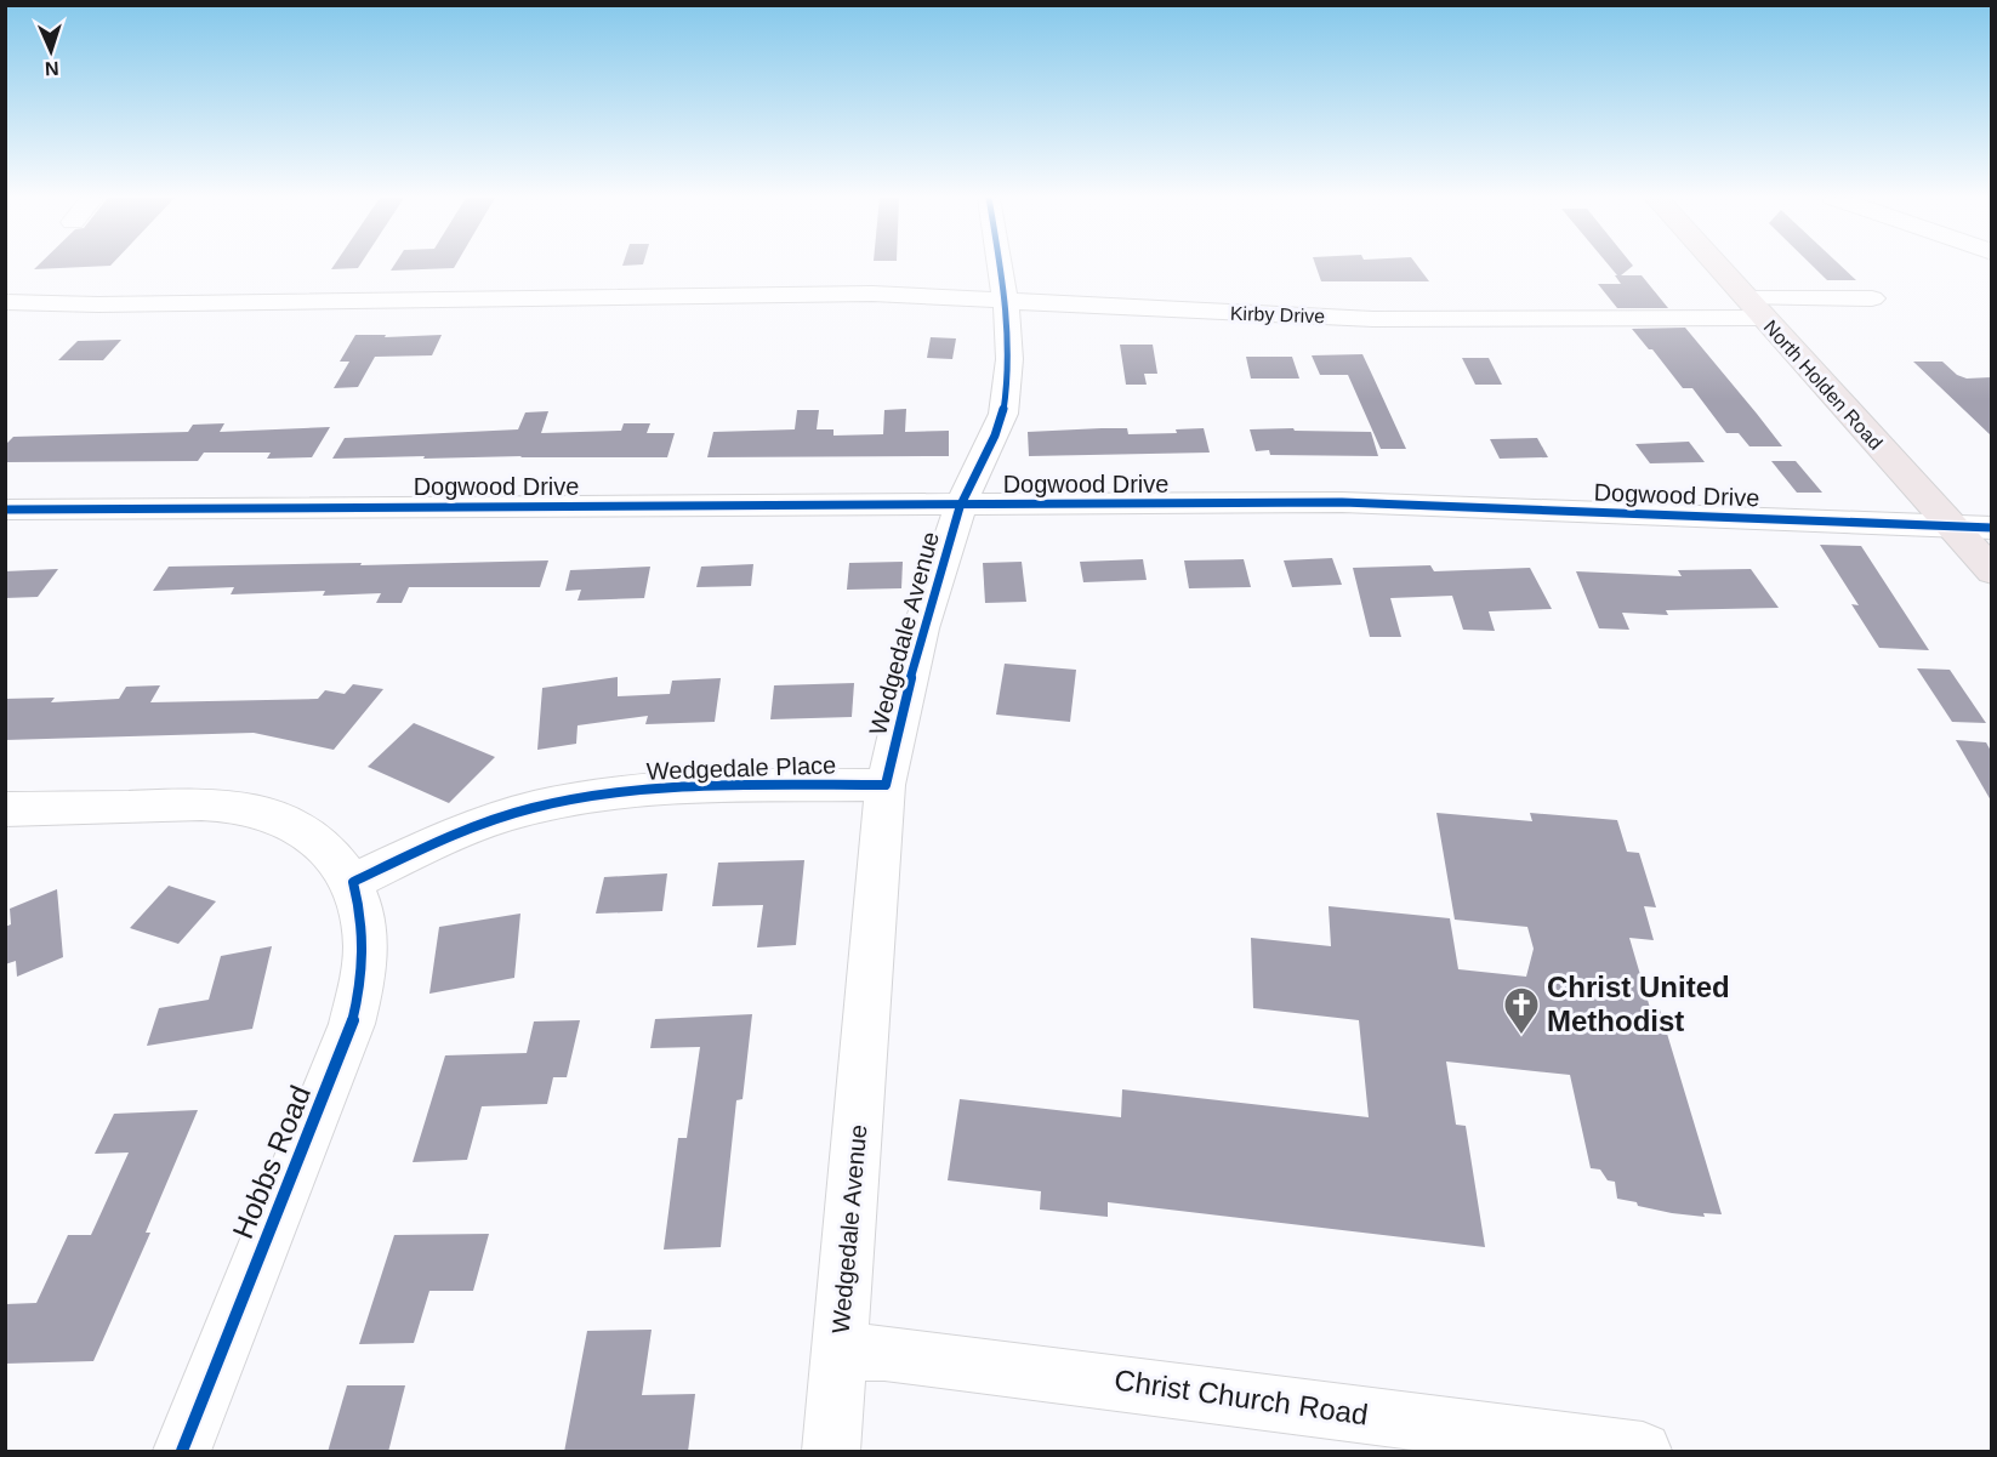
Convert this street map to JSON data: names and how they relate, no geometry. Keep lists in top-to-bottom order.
{
  "streets": {
    "main road": ["North Holden Road"],
    "street": [
      "Kirby Drive",
      "Dogwood Drive",
      "Wedgedale Avenue",
      "Wedgedale Place",
      "Hobbs Road",
      "Christ Church Road"
    ]
  },
  "crossings": [
    ["Kirby Drive", "North Holden Road"],
    ["Kirby Drive", "Wedgedale Avenue"],
    ["North Holden Road", "Dogwood Drive"],
    ["Dogwood Drive", "Wedgedale Avenue"],
    ["Wedgedale Avenue", "Wedgedale Place"],
    ["Wedgedale Avenue", "Christ Church Road"],
    ["Wedgedale Place", "Hobbs Road"]
  ],
  "places": {
    "church": ["Christ United Methodist"]
  },
  "north": "bottom"
}
